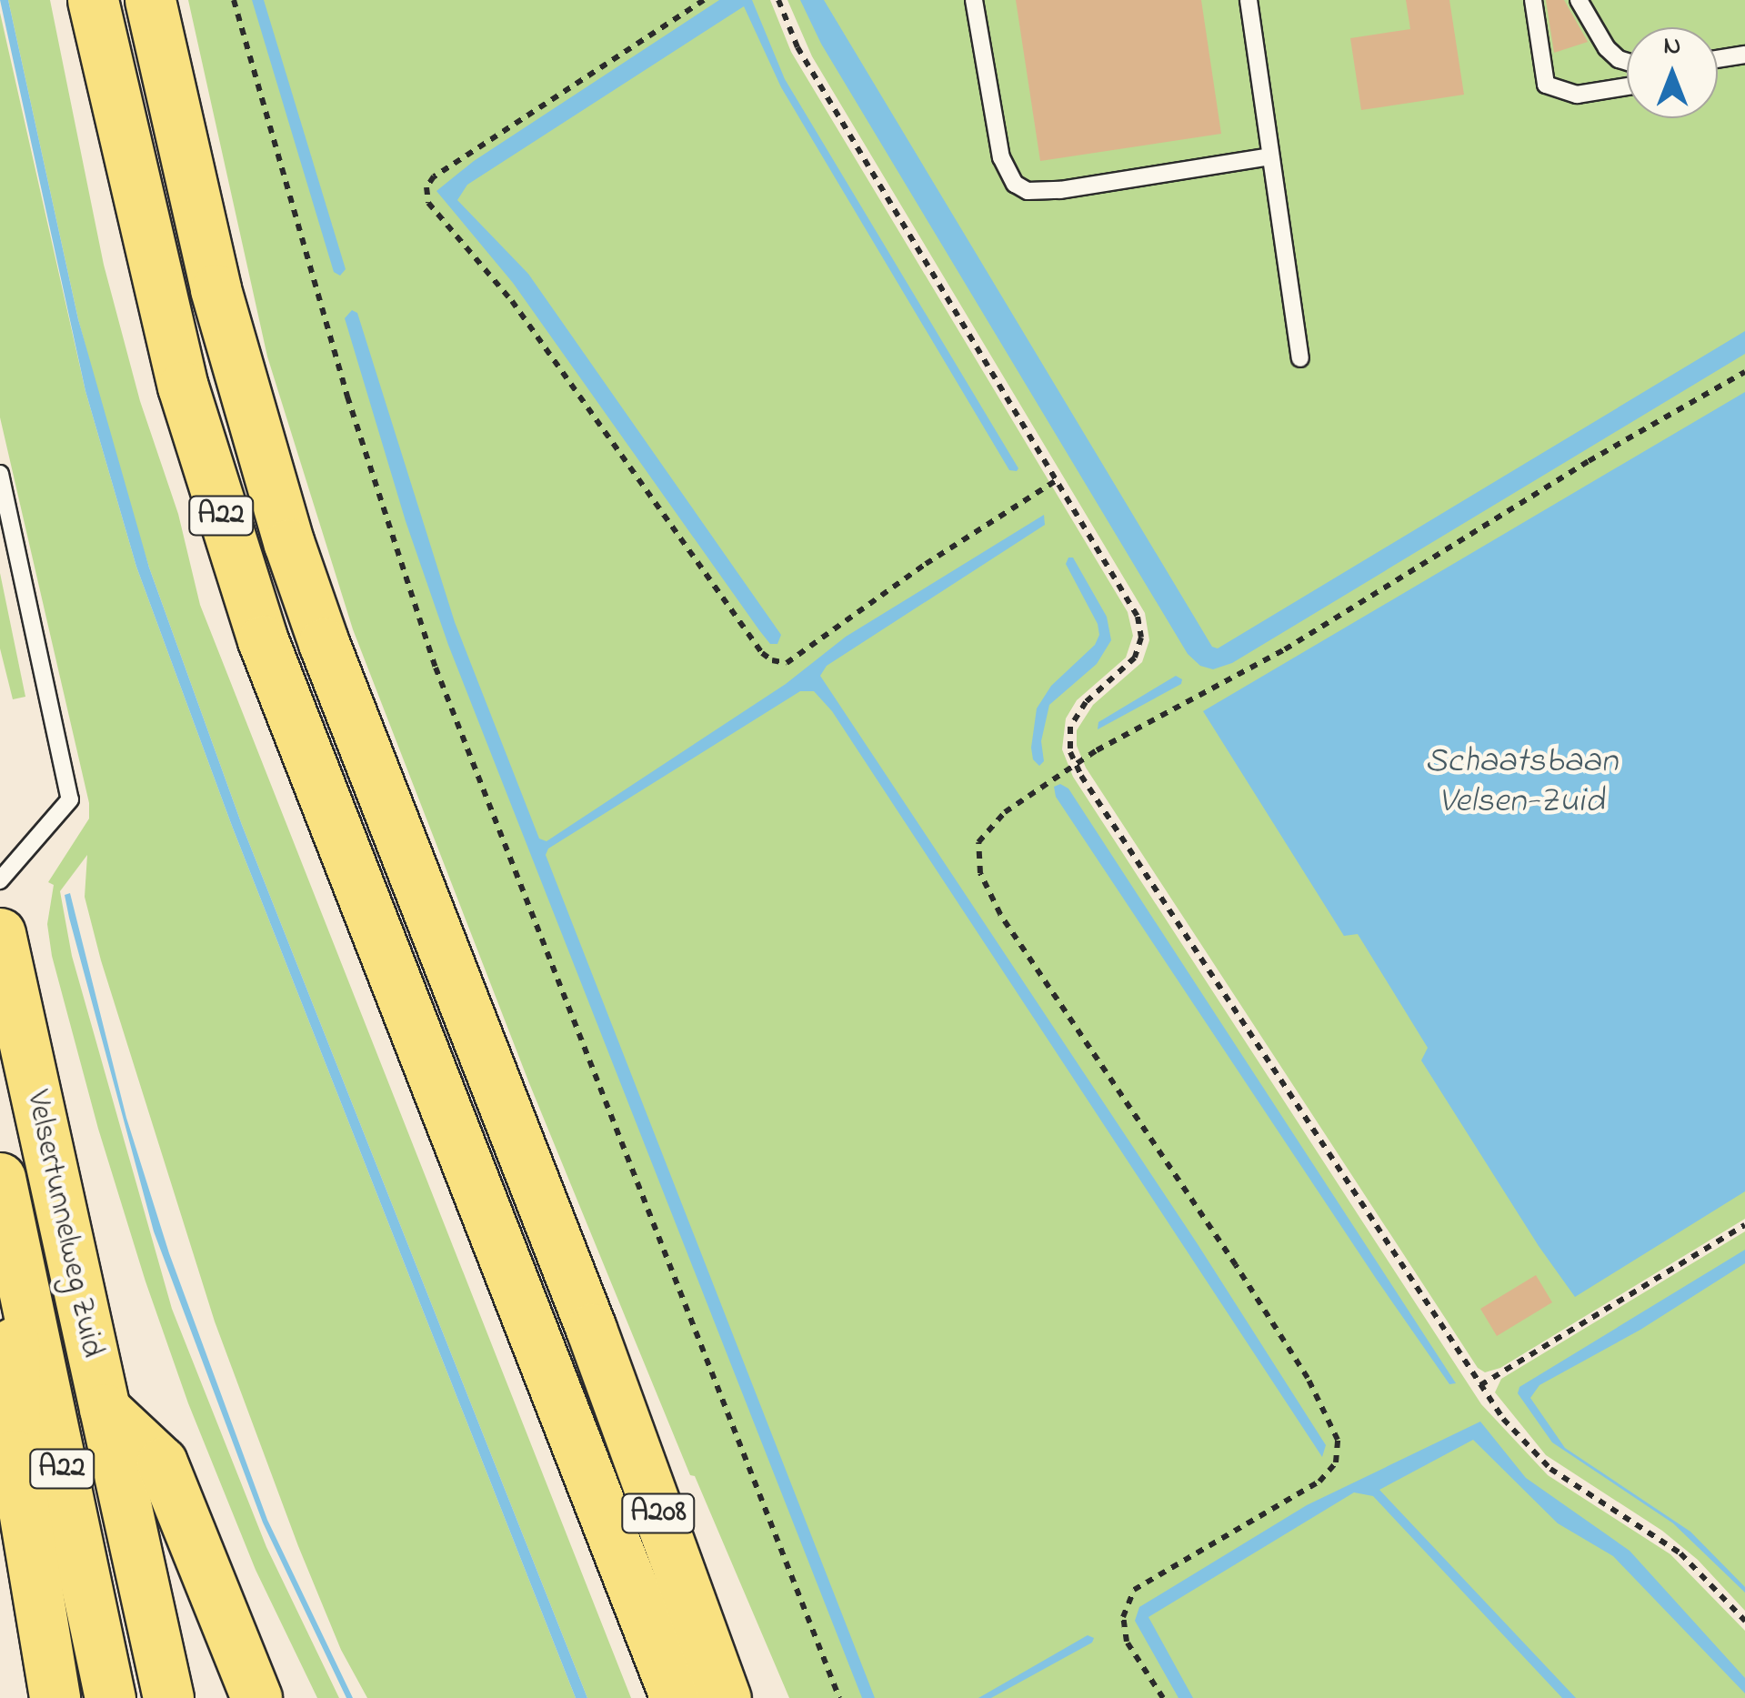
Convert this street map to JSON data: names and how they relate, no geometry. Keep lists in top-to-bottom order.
{
  "streets": {
    "highway": ["A22", "Velsertunnelweg Zuid", "A208"]
  },
  "crossings": [
    ["A22", "Velsertunnelweg Zuid"],
    ["A22", "A208"]
  ],
  "water": ["Schaatsbaan Velsen-Zuid"],
  "north": "top"
}
